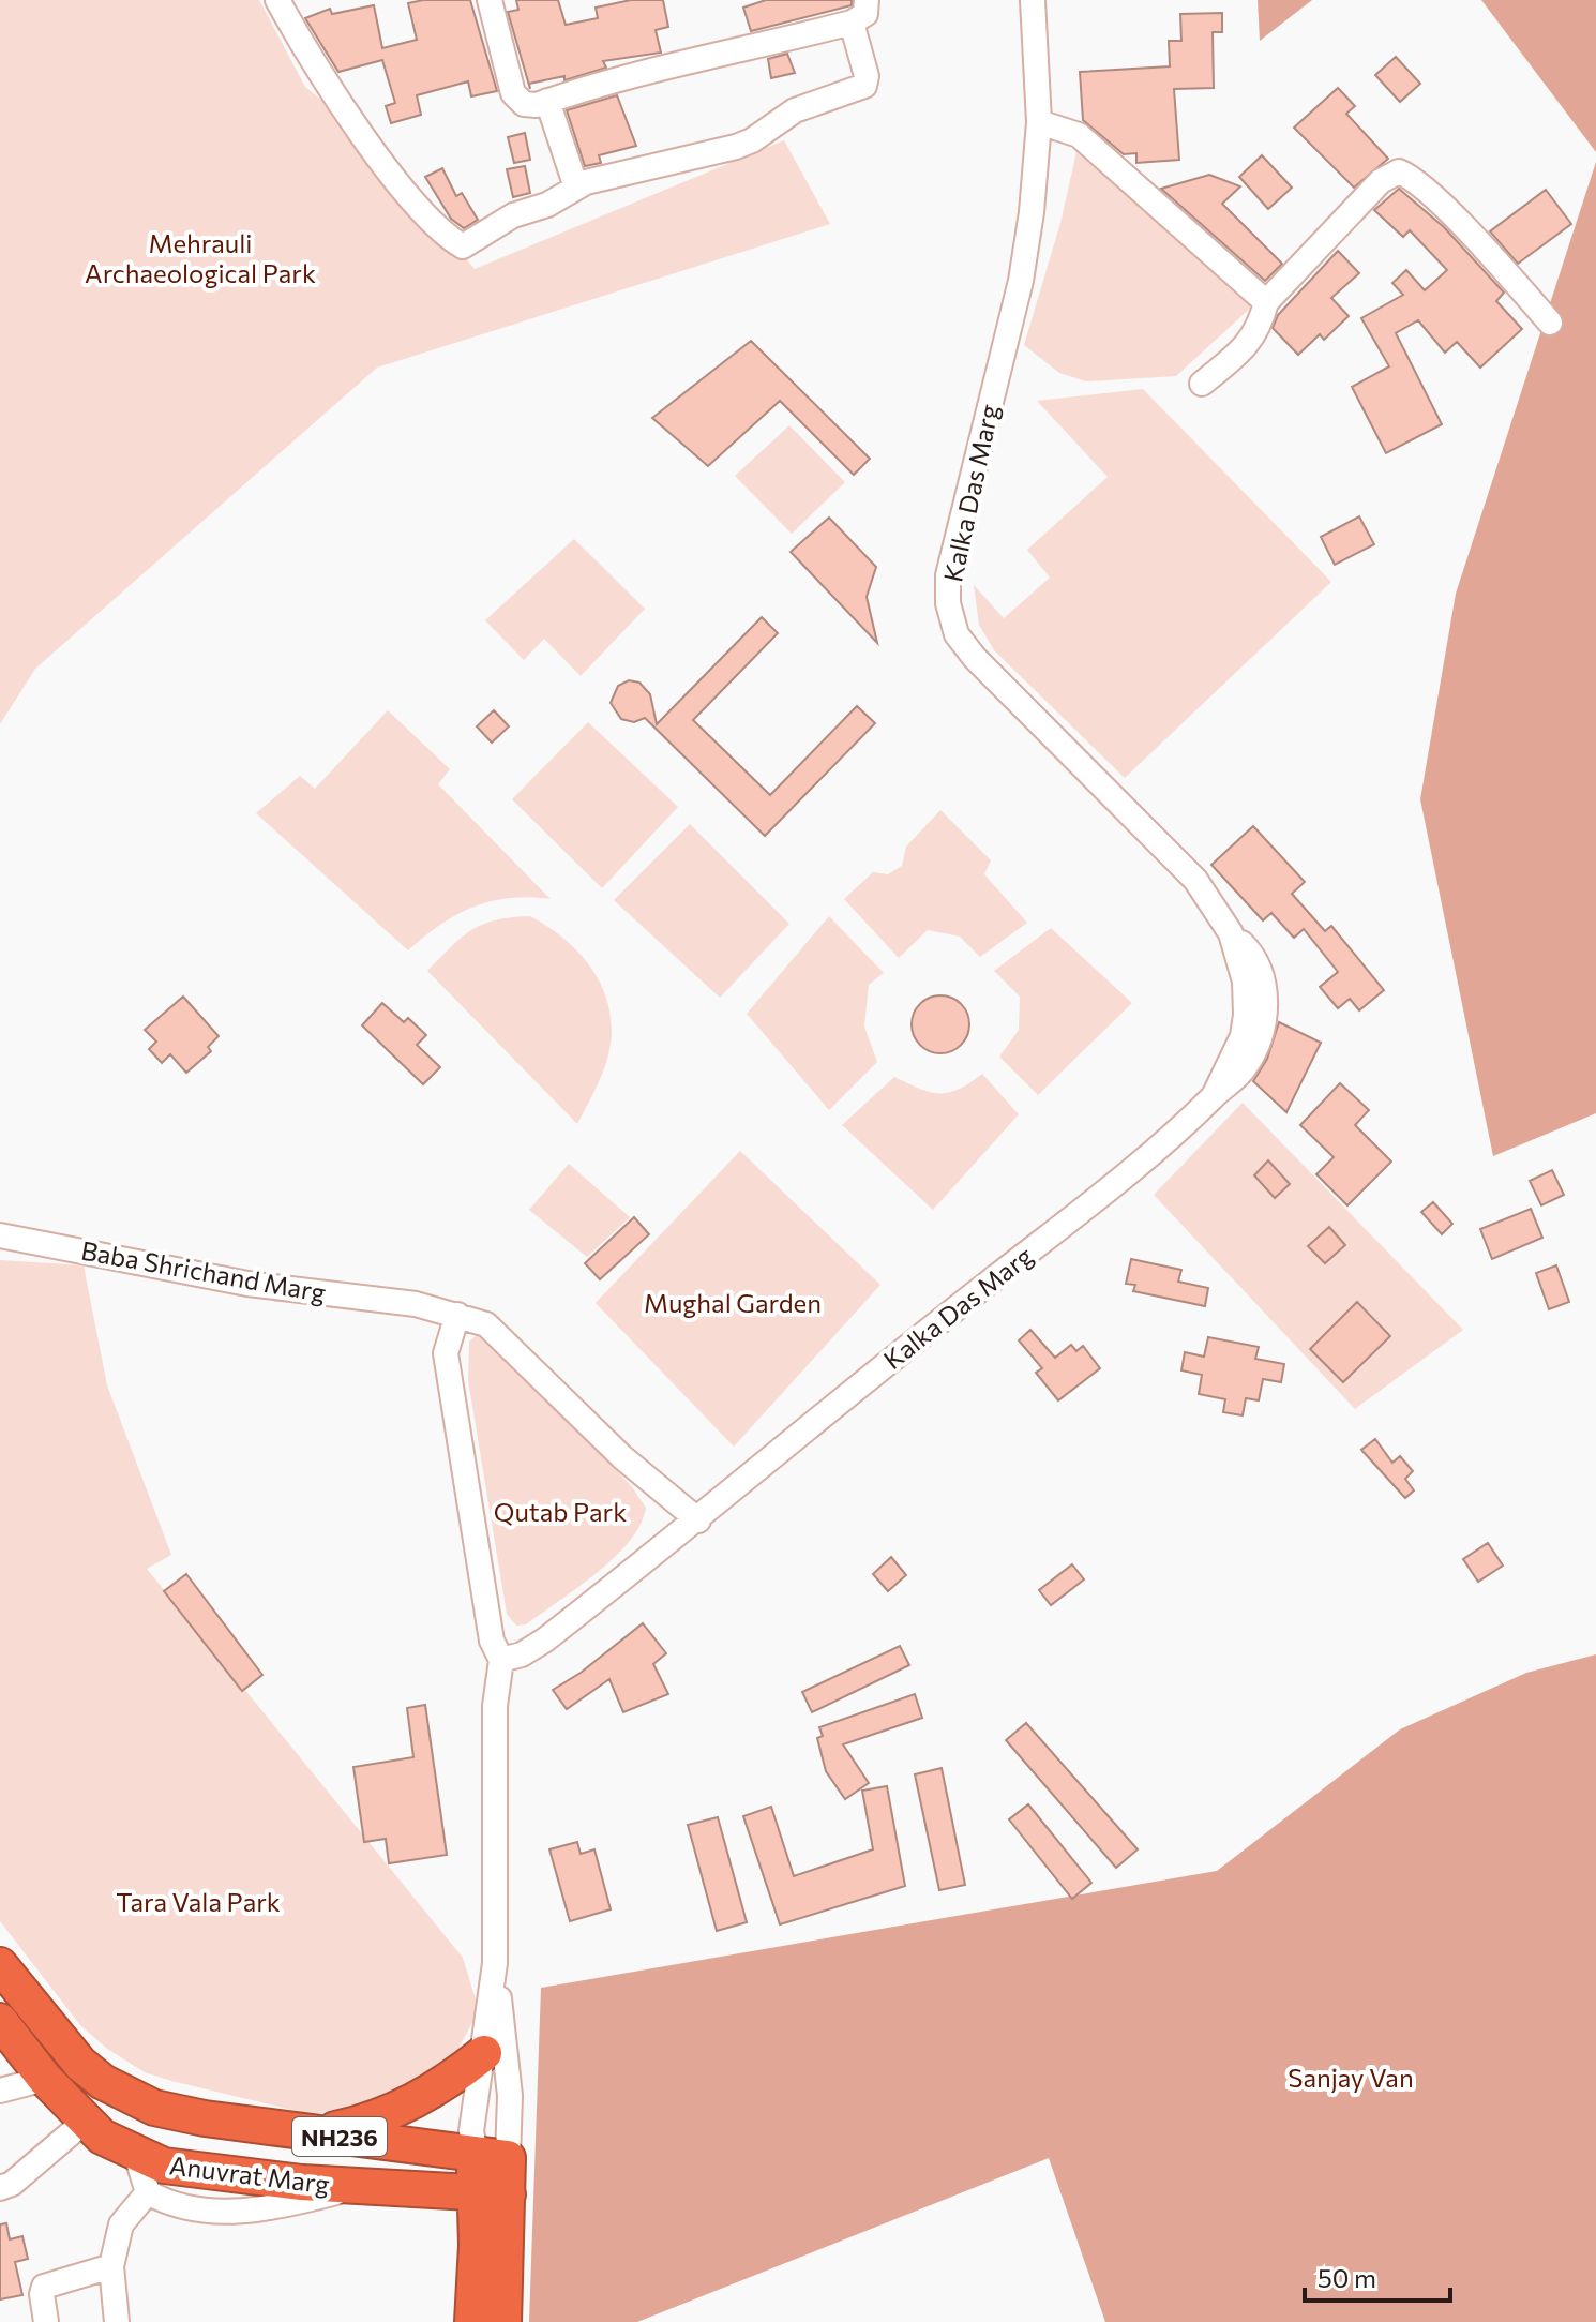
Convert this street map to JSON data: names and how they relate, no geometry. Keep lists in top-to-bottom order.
{
  "streets": {
    "highway": ["NH236", "Anuvrat Marg"],
    "street": ["Kalka Das Marg", "Baba Shrichand Marg"]
  },
  "crossings": [
    ["Kalka Das Marg", "Baba Shrichand Marg"]
  ],
  "parks": [
    "Mehrauli Archaeological Park",
    "Mughal Garden",
    "Qutab Park",
    "Tara Vala Park",
    "Sanjay Van"
  ],
  "scale_bar": "50 m"
}
